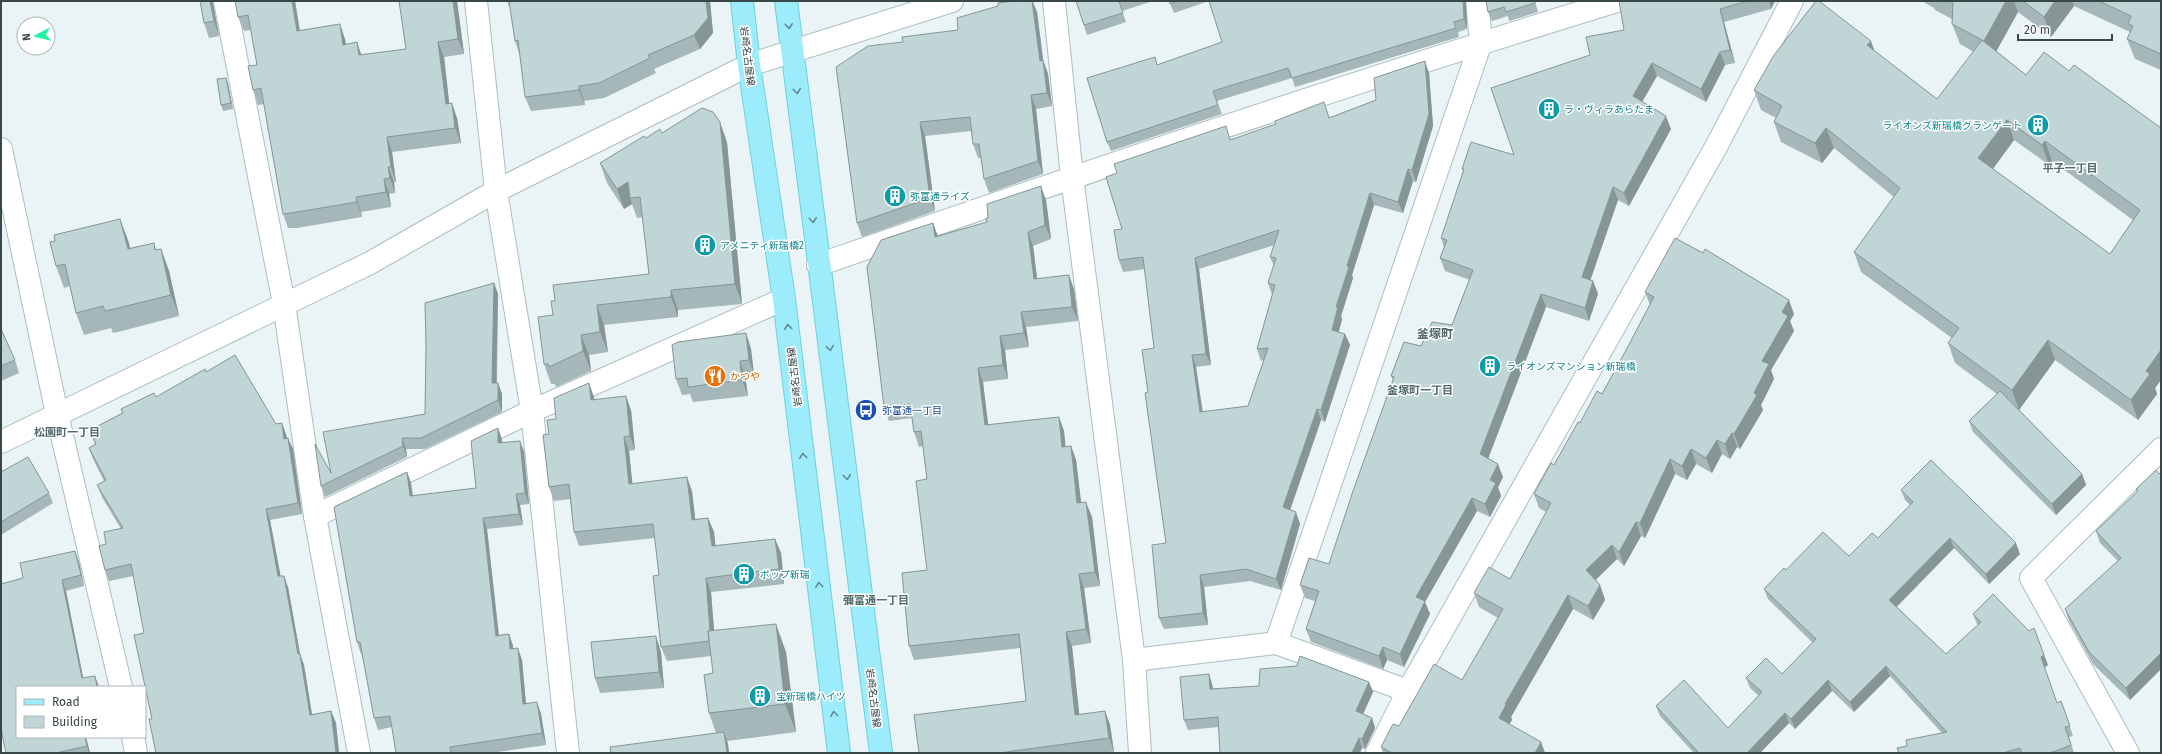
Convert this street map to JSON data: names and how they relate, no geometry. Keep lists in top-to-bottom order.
{
  "streets": {
    "main road": ["岩崎名古屋線"]
  },
  "districts": [
    "平子一丁目",
    "釜塚町",
    "釜塚町一丁目",
    "松園町一丁目",
    "彌富通一丁目"
  ],
  "places": {
    "building": [
      "ラ・ヴィラあらたま",
      "ライオンズ新瑞橋グランゲート",
      "弥富通ライズ",
      "アメニティ新瑞橋2",
      "ライオンズマンション新瑞橋",
      "ポップ新瑞",
      "宝新瑞橋ハイツ"
    ],
    "restaurant": ["かつや"],
    "bus stop": ["弥富通一丁目"]
  },
  "legend": ["Road", "Building"],
  "scale_bar": "20 m",
  "north": "left"
}
